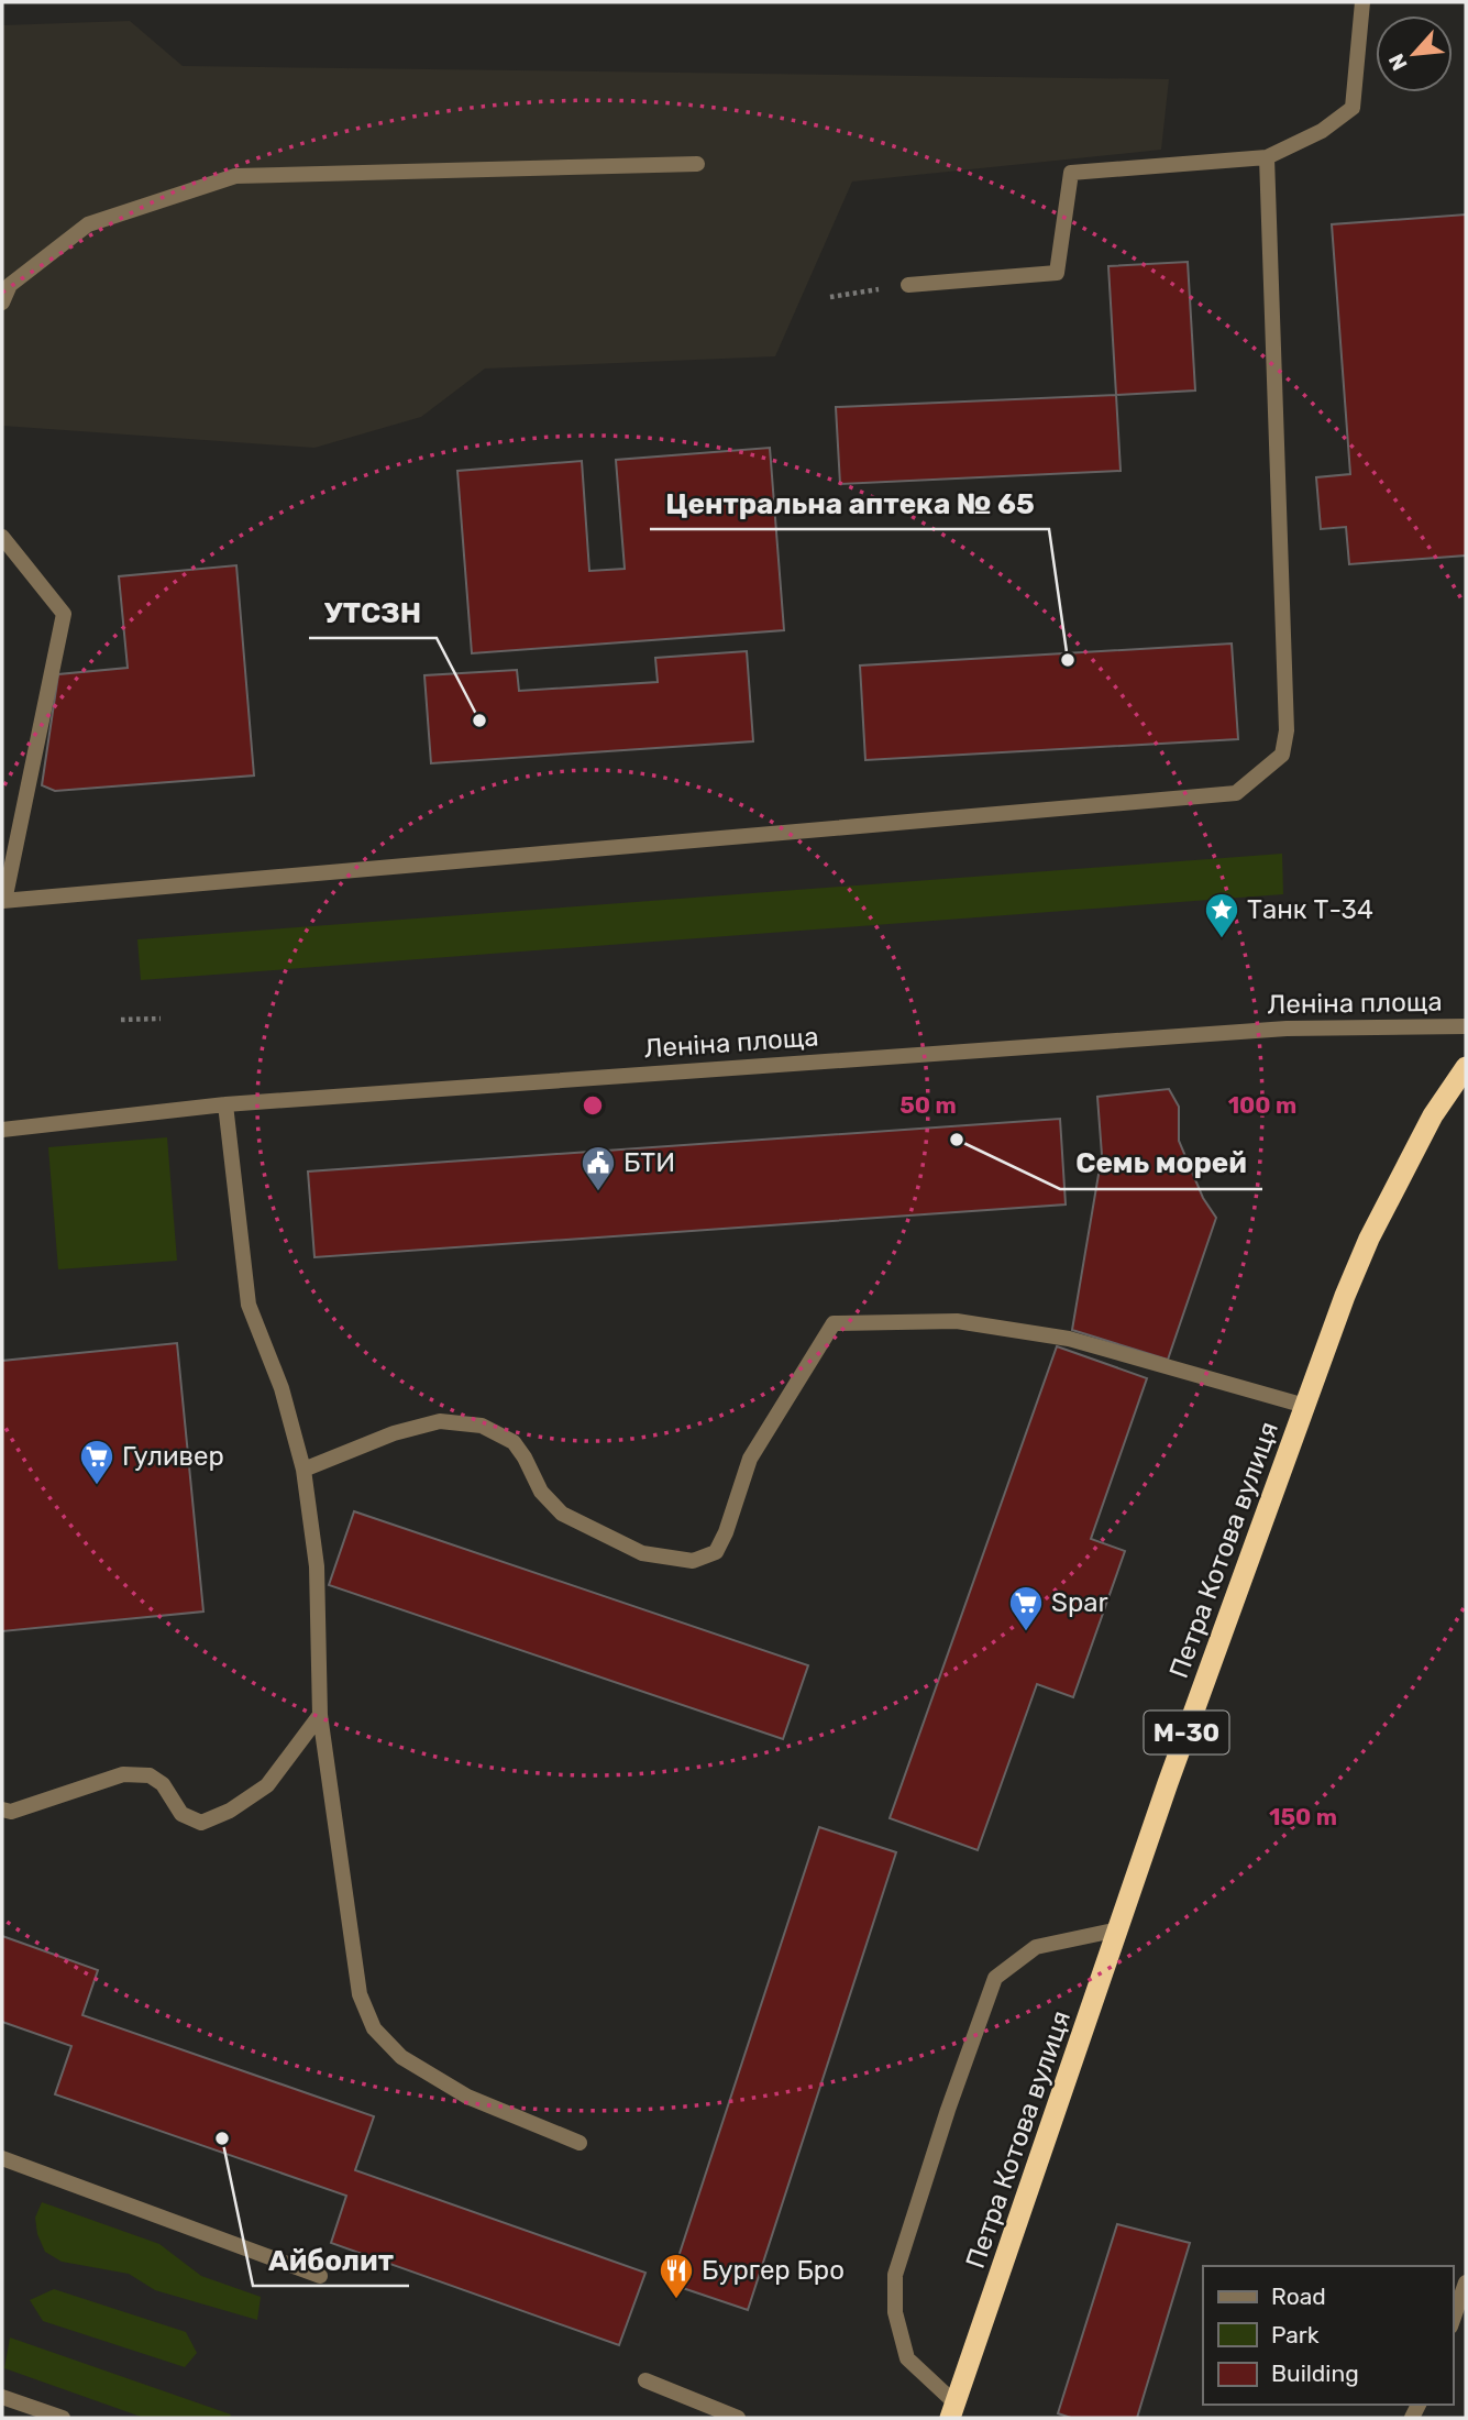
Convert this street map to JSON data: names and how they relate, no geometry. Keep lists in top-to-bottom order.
{
  "streets": {
    "highway": ["Петра Котова вулиця", "М-30"],
    "street": ["Леніна площа"]
  },
  "places": {
    "other": [
      "Центральна аптека № 65",
      "УТСЗН",
      "Семь морей",
      "Айболит"
    ],
    "place": ["Танк Т-34"],
    "public building": ["БТИ"],
    "supermarket": ["Гуливер", "Spar"],
    "restaurant": ["Бургер Бро"]
  },
  "legend": ["Road", "Park", "Building"],
  "north": "bottom left",
  "rings": ["50 m", "100 m", "150 m"]
}
